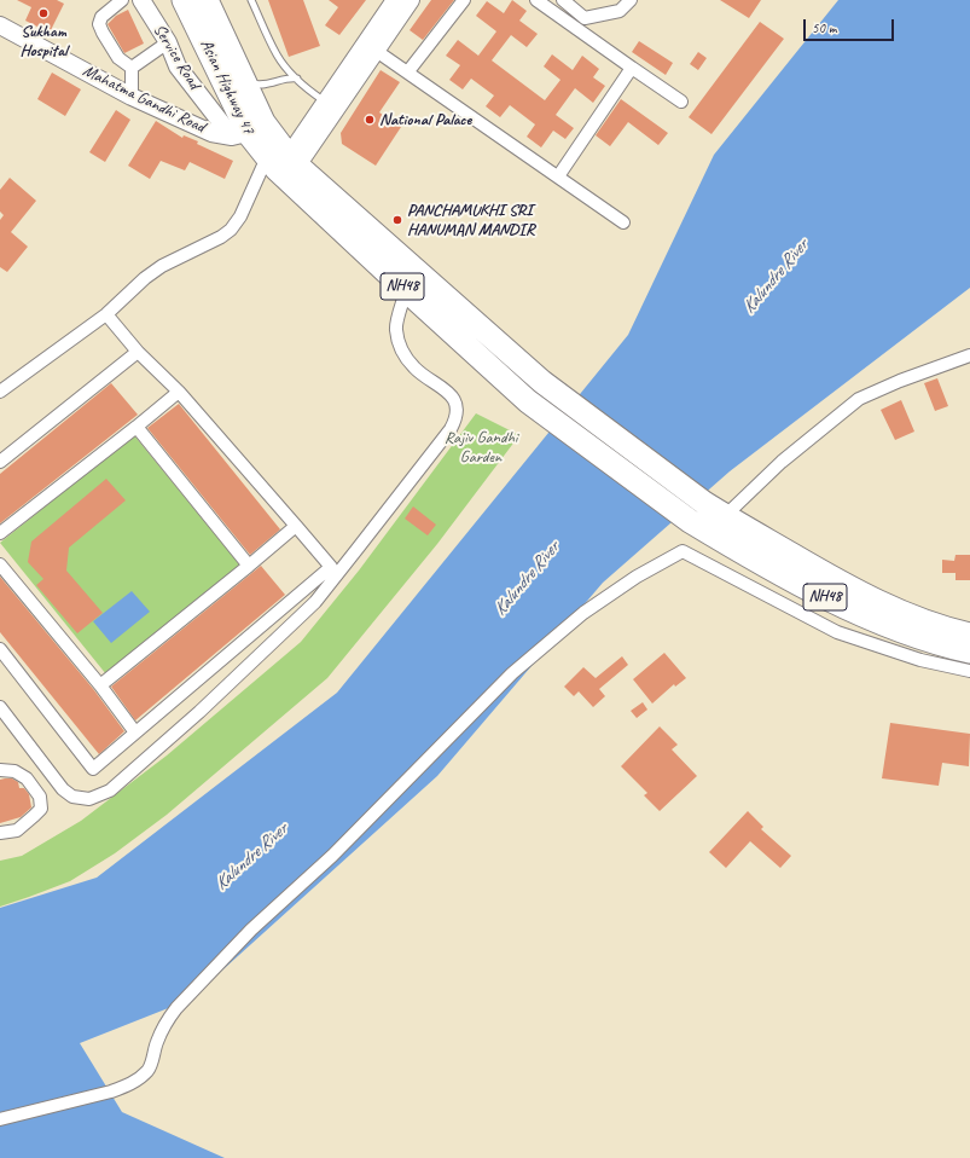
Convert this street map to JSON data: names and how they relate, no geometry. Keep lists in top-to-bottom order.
{
  "streets": {
    "highway": ["Asian Highway 47", "NH48"],
    "street": ["Service Road", "Mahatma Gandhi Road"]
  },
  "crossings": [
    ["Service Road", "Asian Highway 47"],
    ["Service Road", "Mahatma Gandhi Road"],
    ["Asian Highway 47", "Mahatma Gandhi Road"],
    ["Asian Highway 47", "NH48"]
  ],
  "water": ["Kalundre River"],
  "parks": ["Rajiv Gandhi Garden"],
  "places": ["Sukham Hospital", "National Palace", "PANCHAMUKHI SRI HANUMAN MANDIR"],
  "scale_bar": "50 m"
}
